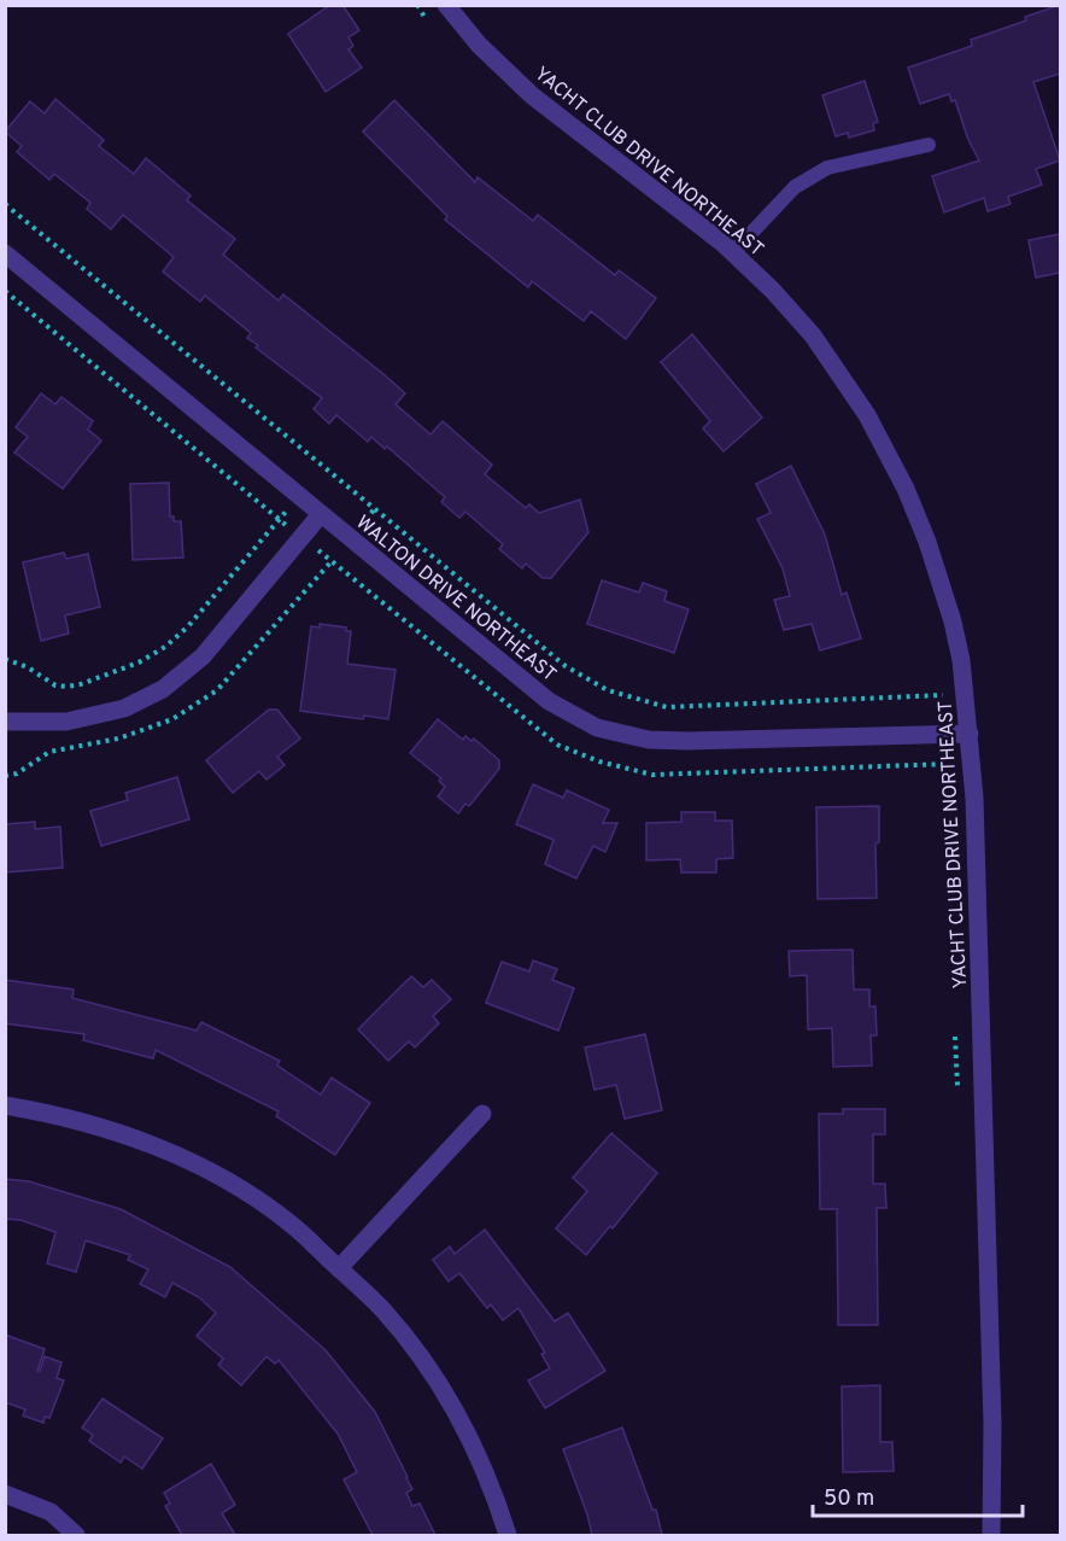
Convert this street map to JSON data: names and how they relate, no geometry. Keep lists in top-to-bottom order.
{
  "streets": {
    "street": ["YACHT CLUB DRIVE NORTHEAST", "WALTON DRIVE NORTHEAST"]
  },
  "crossings": [
    ["YACHT CLUB DRIVE NORTHEAST", "WALTON DRIVE NORTHEAST"]
  ],
  "scale_bar": "50 m"
}
